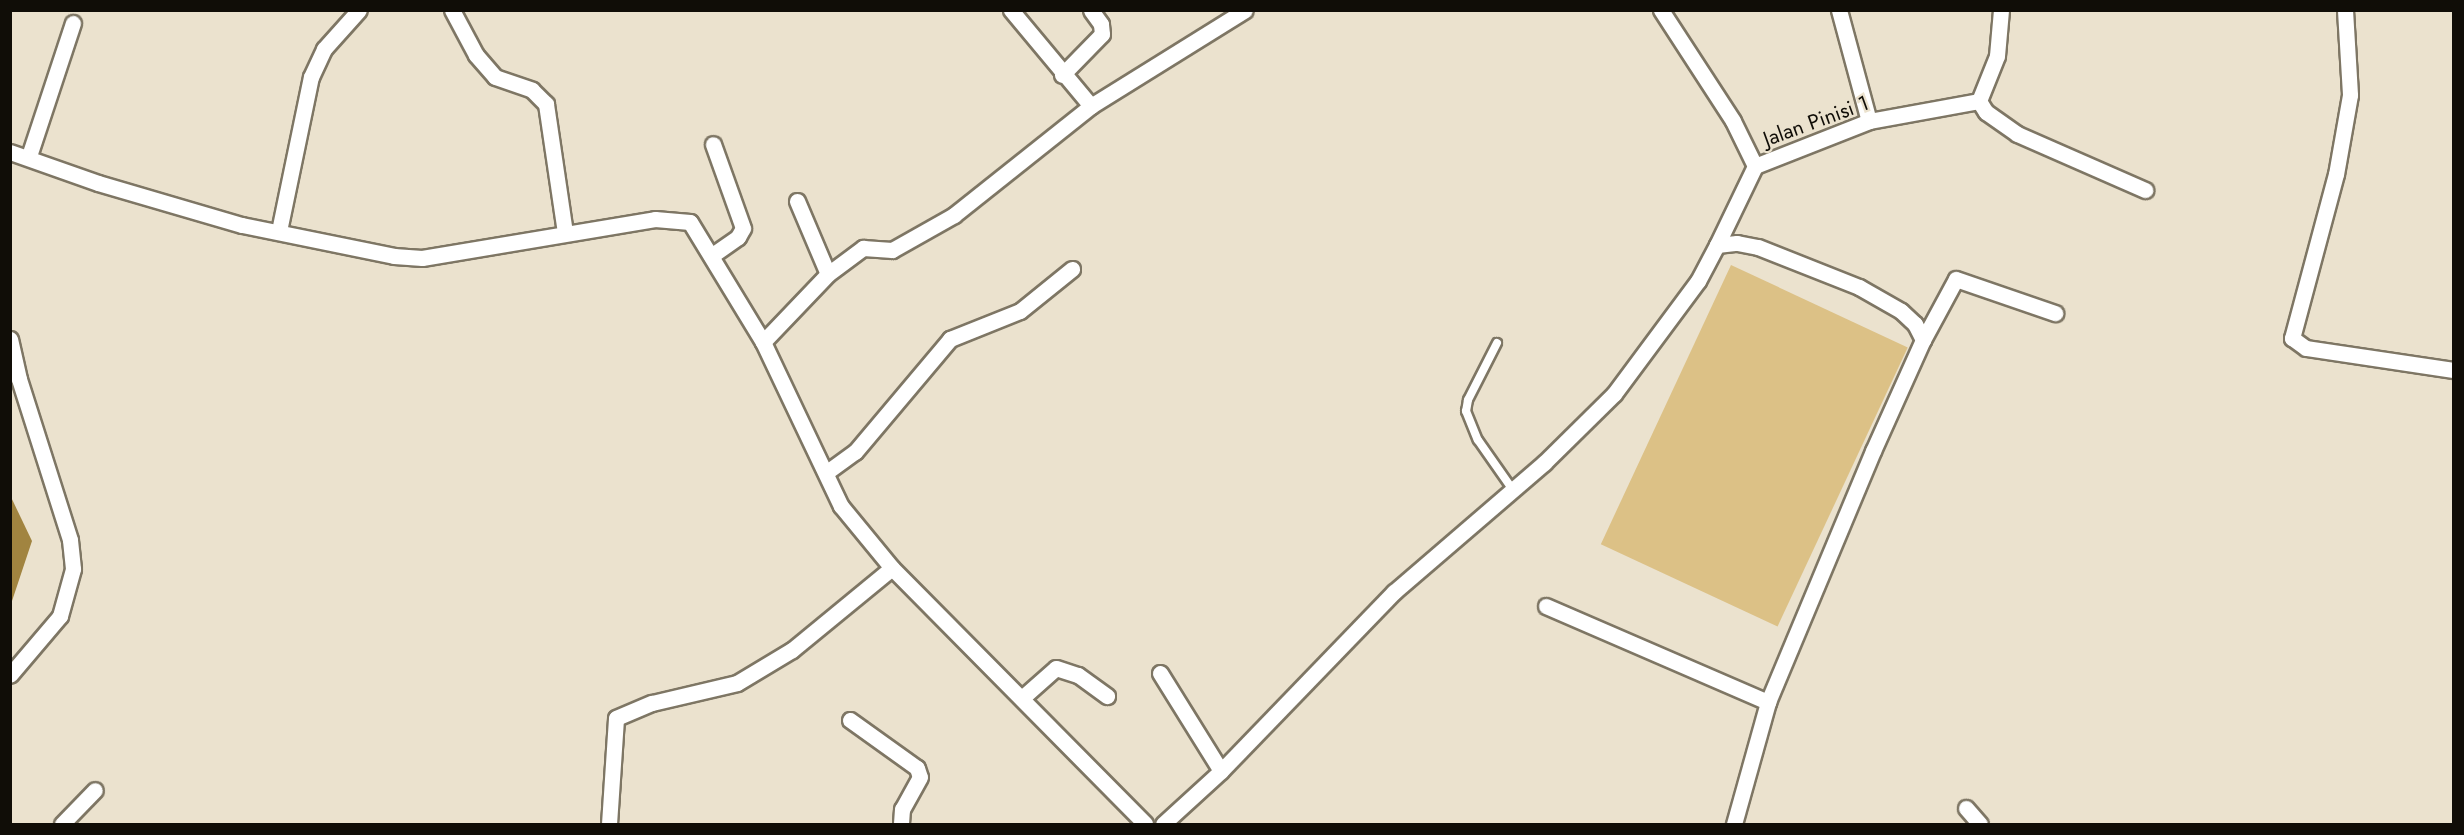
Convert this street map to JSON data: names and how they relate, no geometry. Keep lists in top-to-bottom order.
{
  "streets": {
    "street": ["Jalan Pinisi 1"]
  }
}
